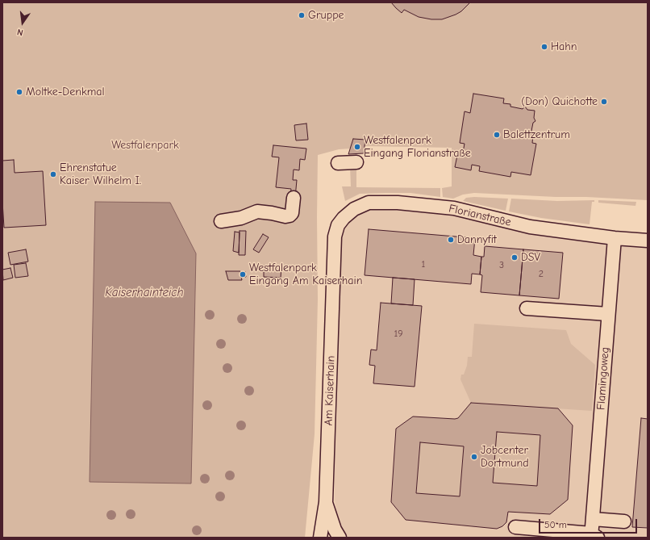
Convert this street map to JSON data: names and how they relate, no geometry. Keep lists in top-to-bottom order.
{
  "streets": {
    "street": ["Florianstraße", "Flamingoweg", "Am Kaiserhain"]
  },
  "crossings": [
    ["Florianstraße", "Flamingoweg"],
    ["Florianstraße", "Am Kaiserhain"]
  ],
  "water": ["Kaiserhainteich"],
  "parks": ["Westfalenpark"],
  "places": [
    "Gruppe",
    "Hahn",
    "Moltke-Denkmal",
    "(Don) Quichotte",
    "Balettzentrum",
    "Westfalenpark Eingang Florianstraße",
    "Ehrenstatue Kaiser Wilhelm I.",
    "Dannyfit",
    "DSV",
    "Westfalenpark Eingang Am Kaiserhain",
    "Jobcenter Dortmund"
  ],
  "house_numbers": [
    "1",
    "3",
    "2",
    "19"
  ],
  "scale_bar": "50 m",
  "north": "bottom"
}
